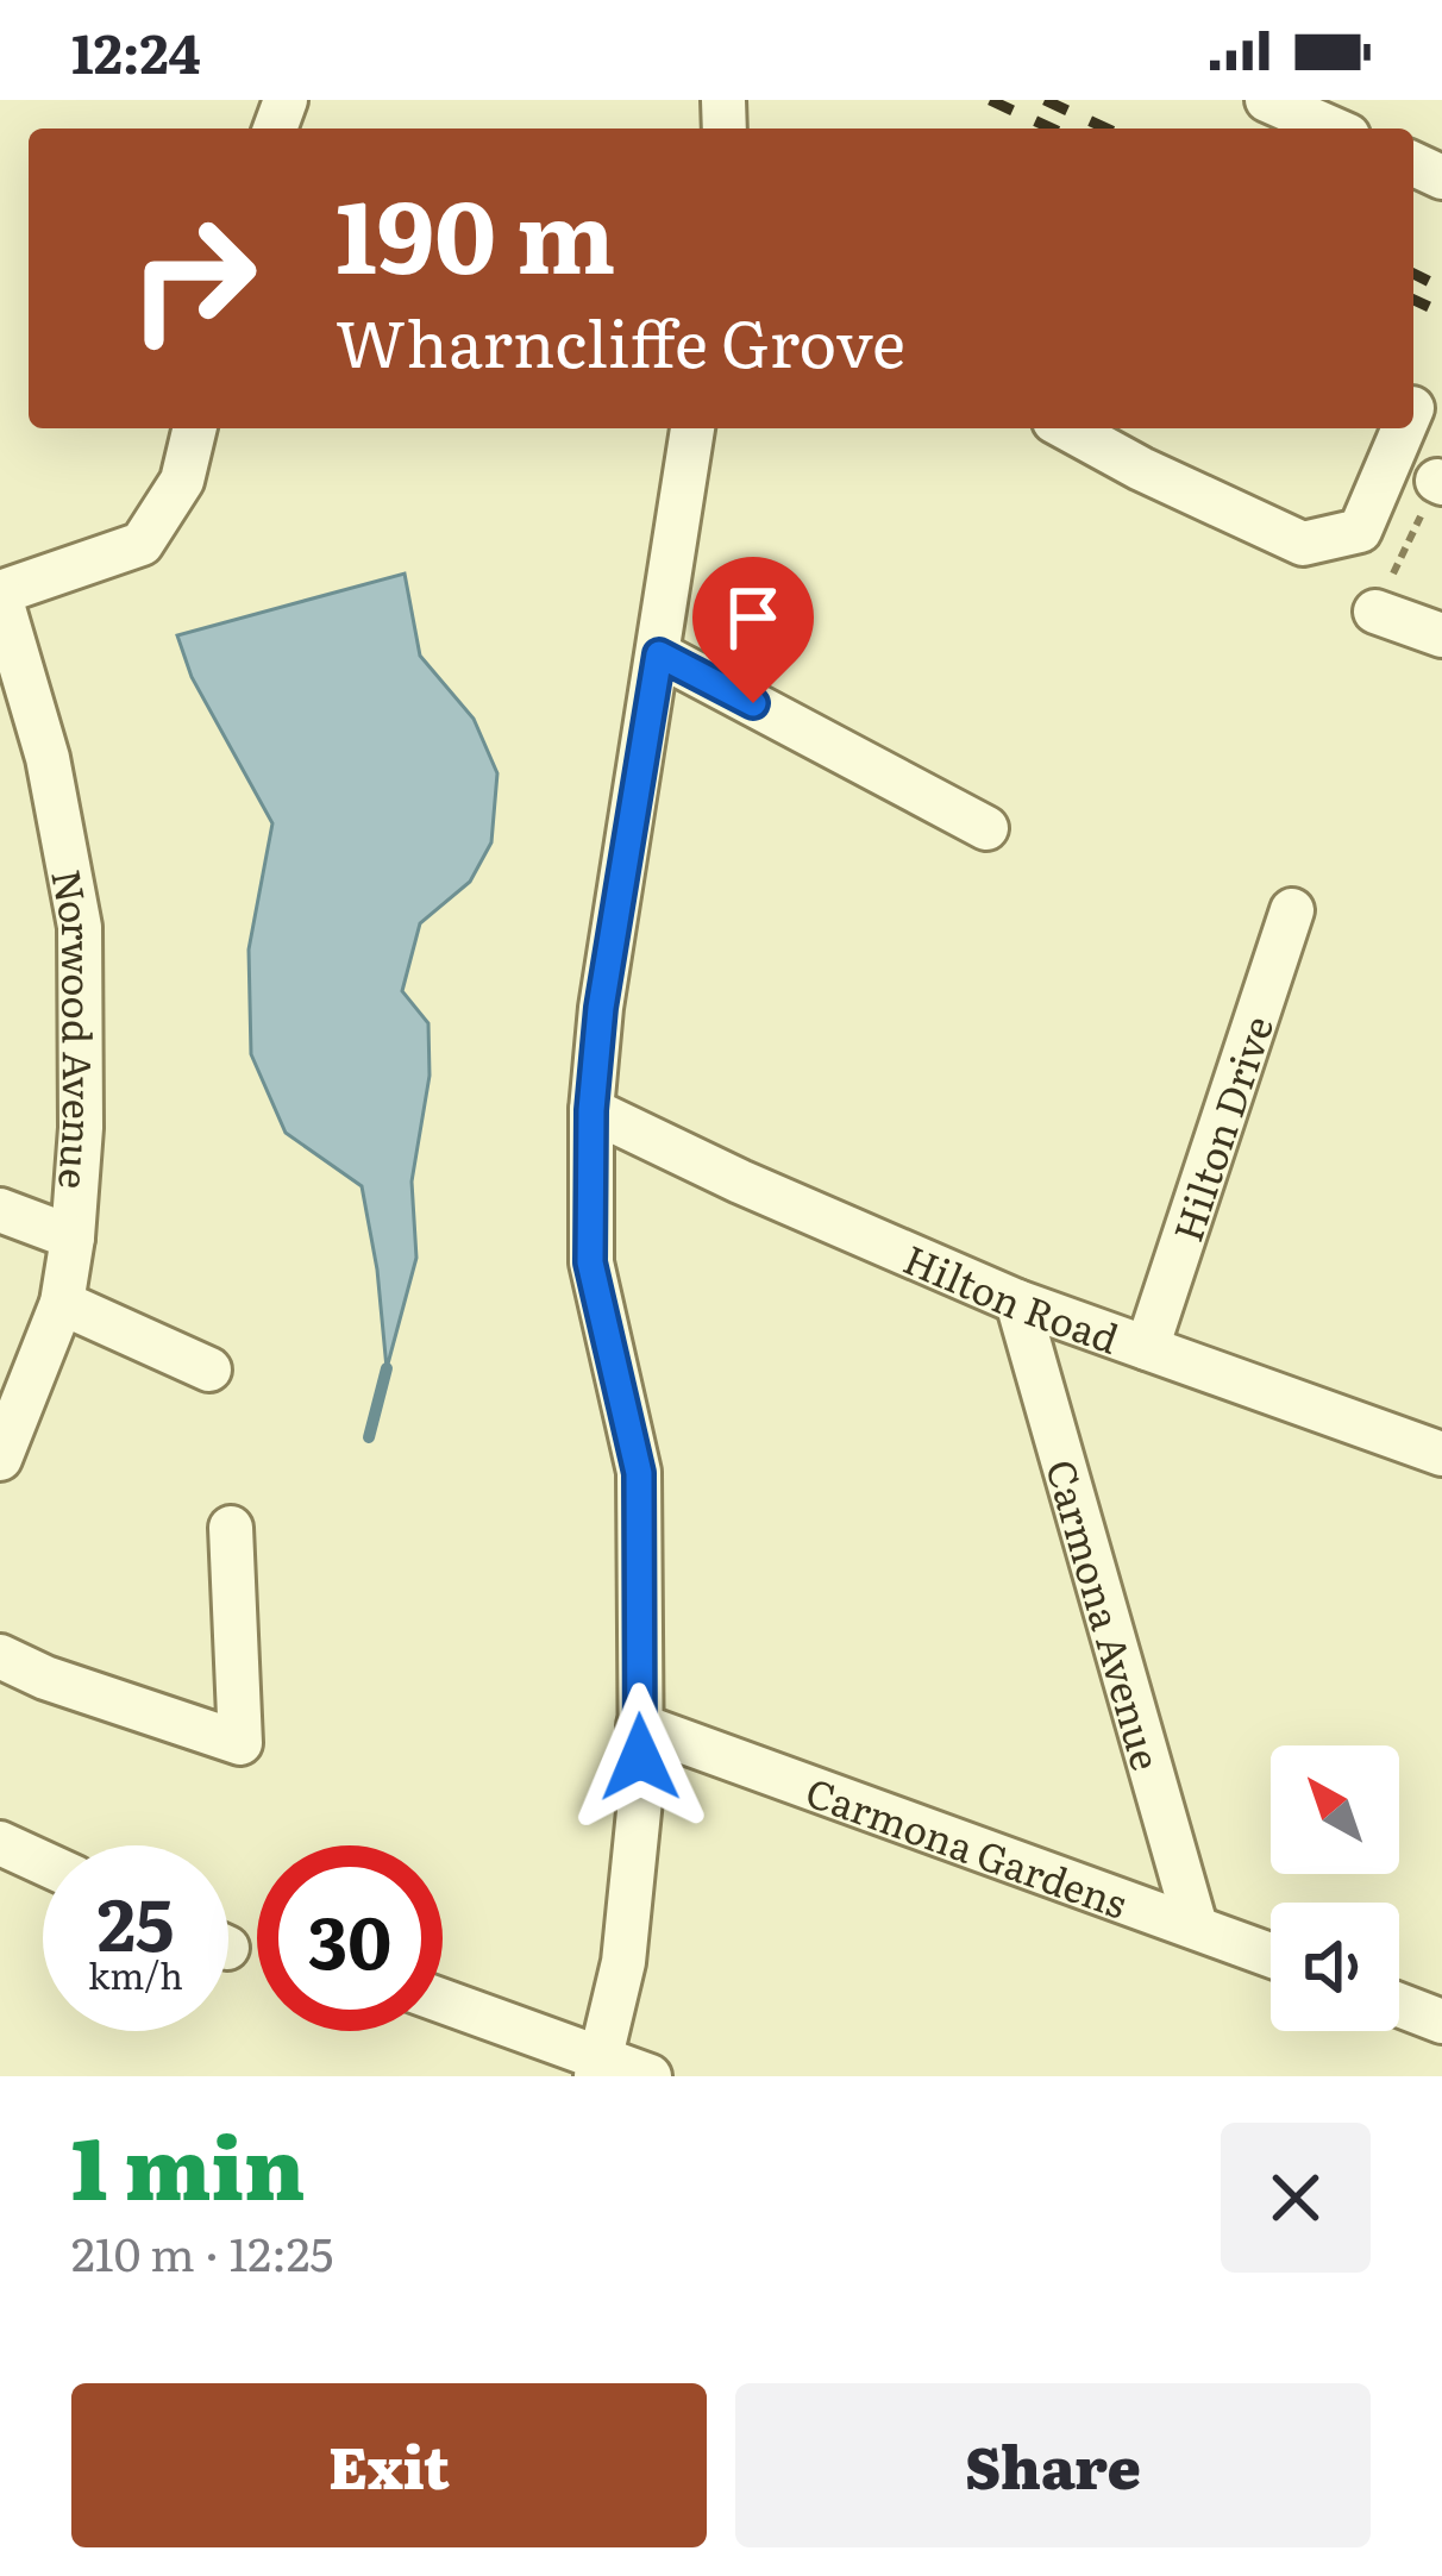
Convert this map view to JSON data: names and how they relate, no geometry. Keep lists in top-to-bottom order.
{
  "streets": {
    "street": [
      "Norwood Avenue",
      "Hilton Drive",
      "Hilton Road",
      "Carmona Avenue",
      "Carmona Gardens"
    ]
  },
  "crossings": [
    ["Hilton Drive", "Hilton Road"],
    ["Hilton Road", "Carmona Avenue"],
    ["Carmona Avenue", "Carmona Gardens"]
  ],
  "north": "top left",
  "page": {
    "status": "12:24",
    "turn": ["190 m", "Wharncliffe Grove"],
    "speed": "25 km/h",
    "limit": "30",
    "heading": ["1 min", "210 m · 12:25"],
    "buttons": ["Exit", "Share"]
  }
}
